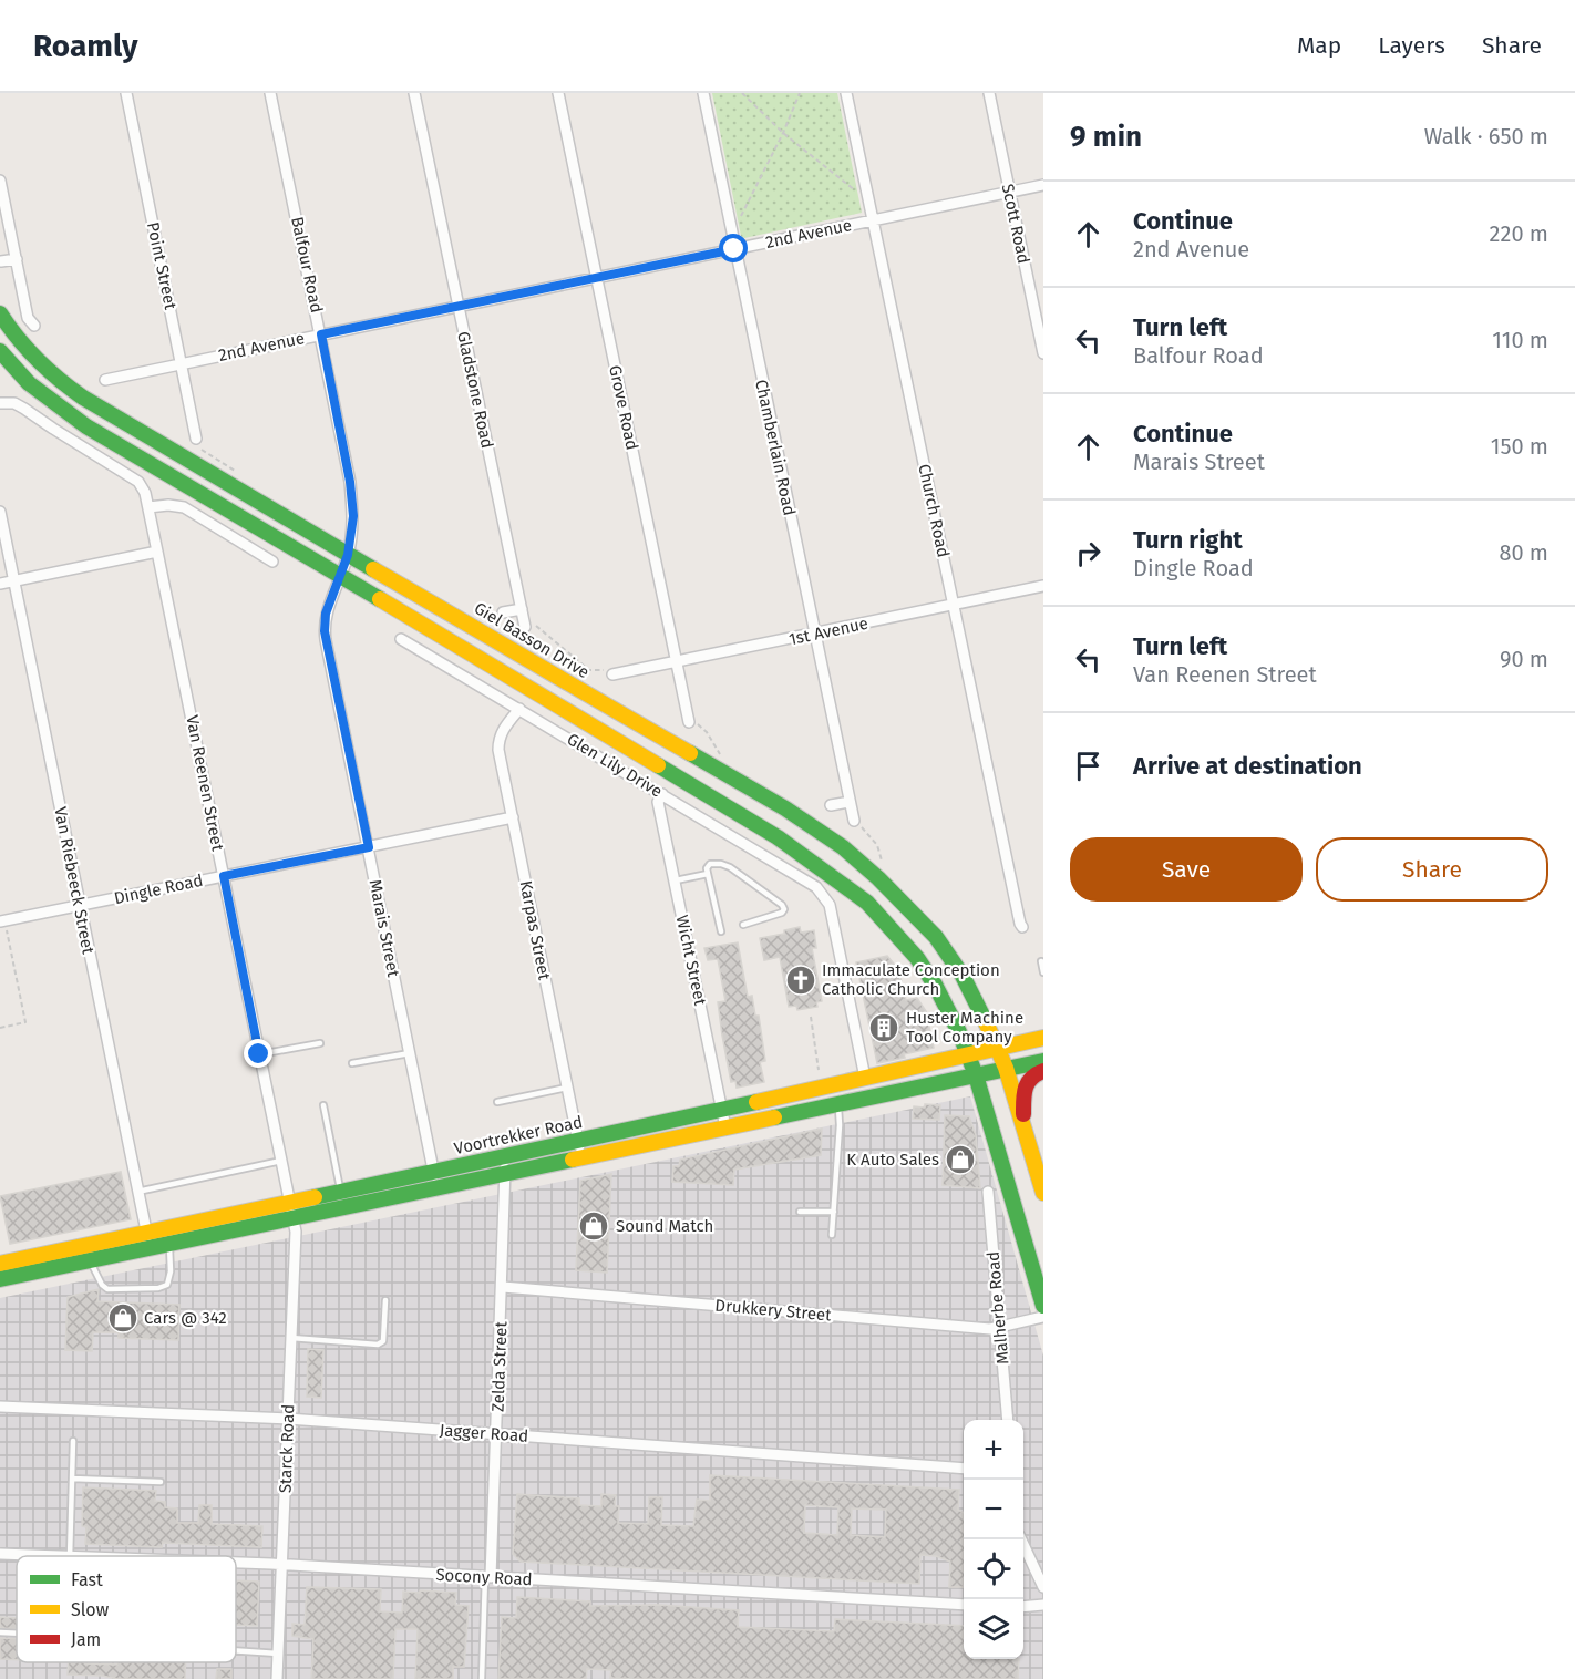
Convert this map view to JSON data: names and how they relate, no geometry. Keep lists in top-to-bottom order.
{
  "streets": {
    "main road": ["Giel Basson Drive", "Voortrekker Road"],
    "street": [
      "Scott Road",
      "2nd Avenue",
      "Balfour Road",
      "Point Street",
      "Gladstone Road",
      "Grove Road",
      "Chamberlain Road",
      "Church Road",
      "1st Avenue",
      "Glen Lily Drive",
      "Van Reenen Street",
      "Van Riebeeck Street",
      "Dingle Road",
      "Marais Street",
      "Karpas Street",
      "Wicht Street",
      "Malherbe Road",
      "Drukkery Street",
      "Zelda Street",
      "Jagger Road",
      "Starck Road",
      "Socony Road"
    ]
  },
  "crossings": [
    ["Scott Road", "2nd Avenue"],
    ["2nd Avenue", "Balfour Road"],
    ["2nd Avenue", "Point Street"],
    ["2nd Avenue", "Gladstone Road"],
    ["2nd Avenue", "Grove Road"],
    ["2nd Avenue", "Chamberlain Road"],
    ["2nd Avenue", "Church Road"],
    ["Balfour Road", "Giel Basson Drive"],
    ["Balfour Road", "Marais Street"],
    ["Grove Road", "1st Avenue"],
    ["Chamberlain Road", "1st Avenue"],
    ["Church Road", "1st Avenue"],
    ["Giel Basson Drive", "Marais Street"],
    ["Giel Basson Drive", "Voortrekker Road"],
    ["Glen Lily Drive", "Karpas Street"],
    ["Glen Lily Drive", "Wicht Street"],
    ["Glen Lily Drive", "Voortrekker Road"],
    ["Van Reenen Street", "Dingle Road"],
    ["Van Reenen Street", "Voortrekker Road"],
    ["Van Reenen Street", "Starck Road"],
    ["Van Riebeeck Street", "Dingle Road"],
    ["Van Riebeeck Street", "Voortrekker Road"],
    ["Dingle Road", "Marais Street"],
    ["Dingle Road", "Karpas Street"],
    ["Marais Street", "Voortrekker Road"],
    ["Karpas Street", "Voortrekker Road"],
    ["Wicht Street", "Voortrekker Road"],
    ["Voortrekker Road", "Zelda Street"],
    ["Voortrekker Road", "Starck Road"],
    ["Malherbe Road", "Drukkery Street"],
    ["Drukkery Street", "Zelda Street"],
    ["Zelda Street", "Jagger Road"],
    ["Zelda Street", "Socony Road"],
    ["Jagger Road", "Starck Road"],
    ["Starck Road", "Socony Road"]
  ],
  "places": {
    "church": ["Immaculate Conception Catholic Church"],
    "building": ["Huster Machine Tool Company"],
    "shop": ["K Auto Sales", "Sound Match", "Cars @ 342"]
  },
  "legend": ["Fast", "Slow", "Jam"],
  "page": {
    "header": "Roamly",
    "nav": ["Map", "Layers", "Share"],
    "heading": ["9 min", "Walk · 650 m"],
    "list": [
      ["Continue", "2nd Avenue", "220 m"],
      ["Turn left", "Balfour Road", "110 m"],
      ["Continue", "Marais Street", "150 m"],
      ["Turn right", "Dingle Road", "80 m"],
      ["Turn left", "Van Reenen Street", "90 m"],
      "Arrive at destination"
    ],
    "buttons": ["Save", "Share"],
    "map_buttons": ["+", "−"]
  }
}
